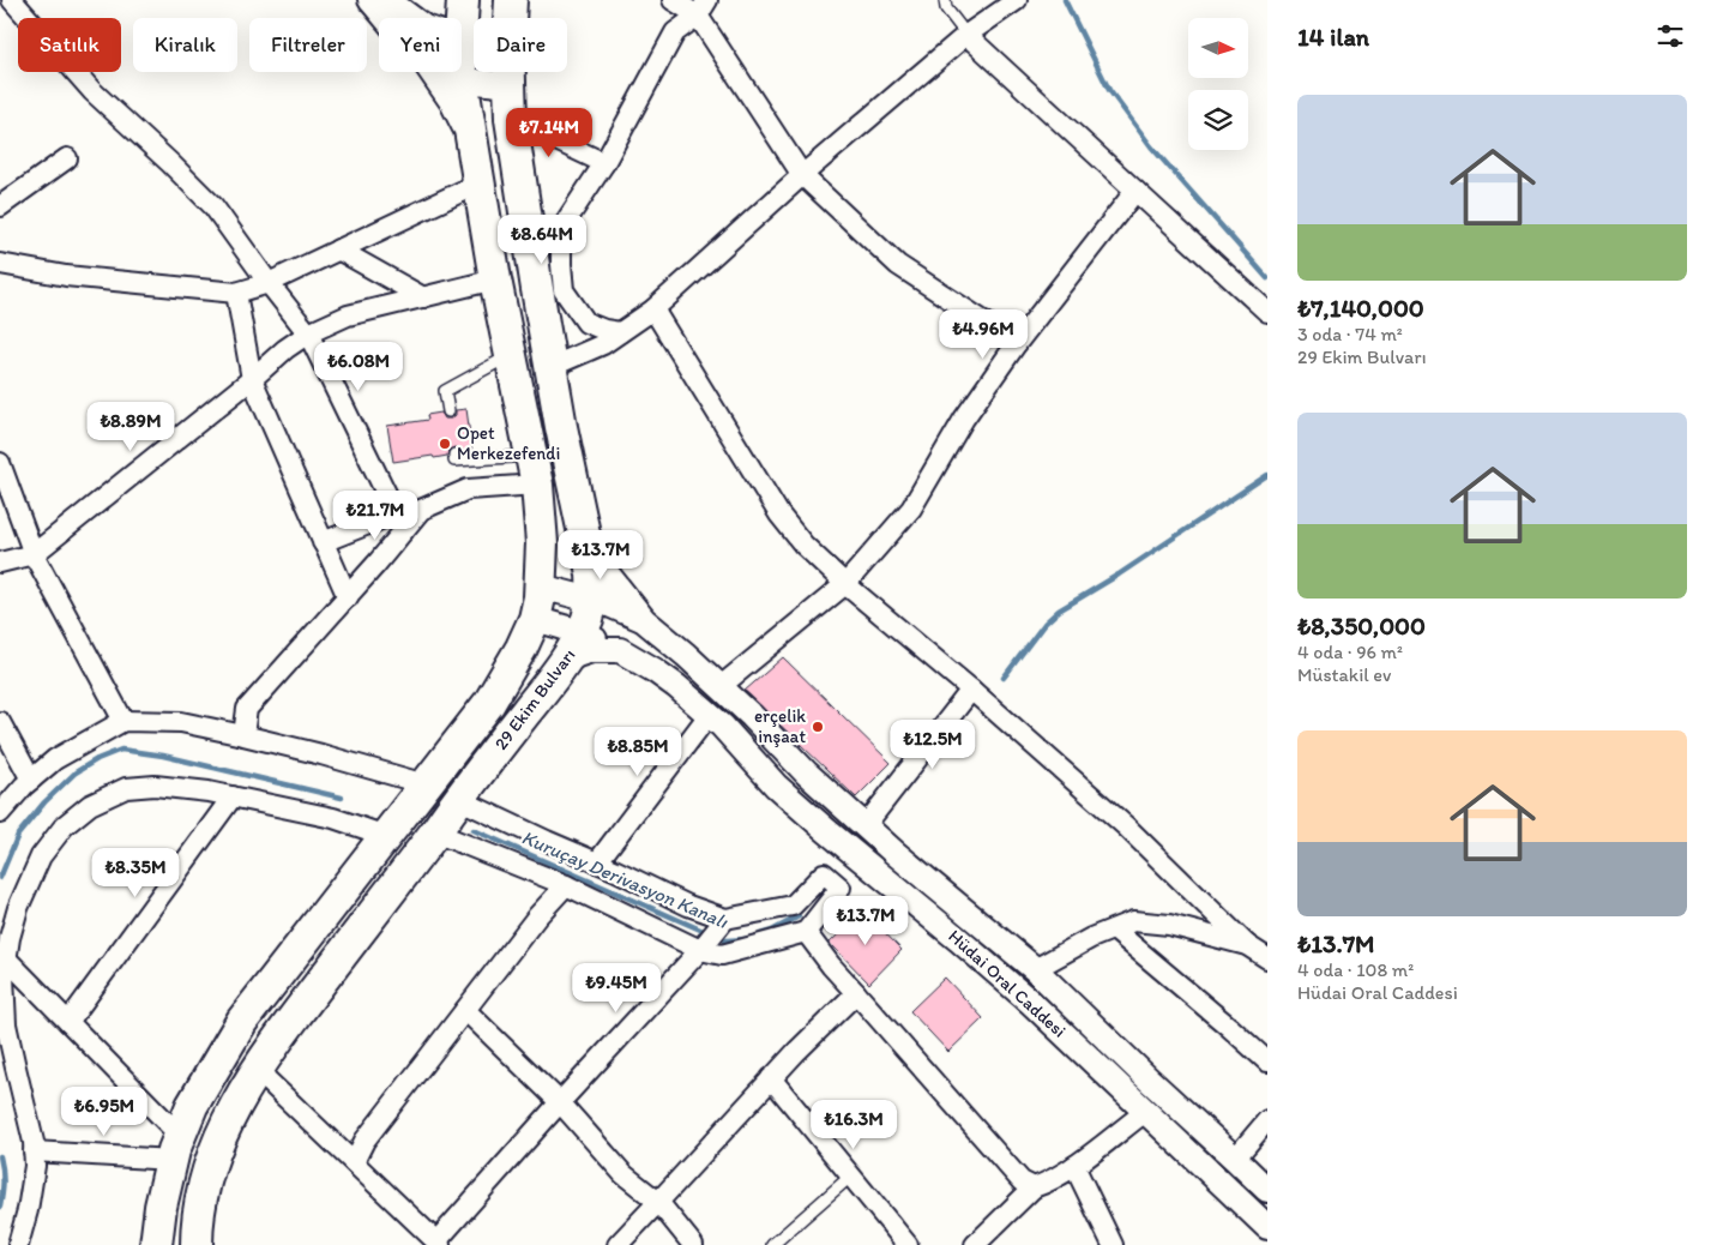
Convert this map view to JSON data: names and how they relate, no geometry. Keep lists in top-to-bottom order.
{
  "streets": {
    "main road": ["29 Ekim Bulvarı"],
    "street": ["Hüdai Oral Caddesi"]
  },
  "crossings": [
    ["29 Ekim Bulvarı", "Hüdai Oral Caddesi"]
  ],
  "water": ["Kuruçay Derivasyon Kanalı"],
  "places": ["Opet Merkezefendi", "erçelik inşaat"],
  "north": "right",
  "page": {
    "heading": "14 ilan",
    "chip": [
      "Satılık",
      "Kiralık",
      "Filtreler",
      "Yeni",
      "Daire"
    ],
    "list": [
      {
        "name": "₺7,140,000",
        "note": "3 oda · 74 m² · 29 Ekim Bulvarı"
      },
      {
        "name": "₺8,350,000",
        "note": "4 oda · 96 m² · Müstakil ev"
      },
      {
        "name": "₺13.7M",
        "note": "4 oda · 108 m² · Hüdai Oral Caddesi"
      }
    ],
    "price": [
      "₺7.14M",
      "₺8.64M",
      "₺4.96M",
      "₺6.08M",
      "₺8.89M",
      "₺21.7M",
      "₺13.7M",
      "₺12.5M",
      "₺8.85M",
      "₺8.35M",
      "₺13.7M",
      "₺9.45M",
      "₺6.95M",
      "₺16.3M"
    ]
  }
}
